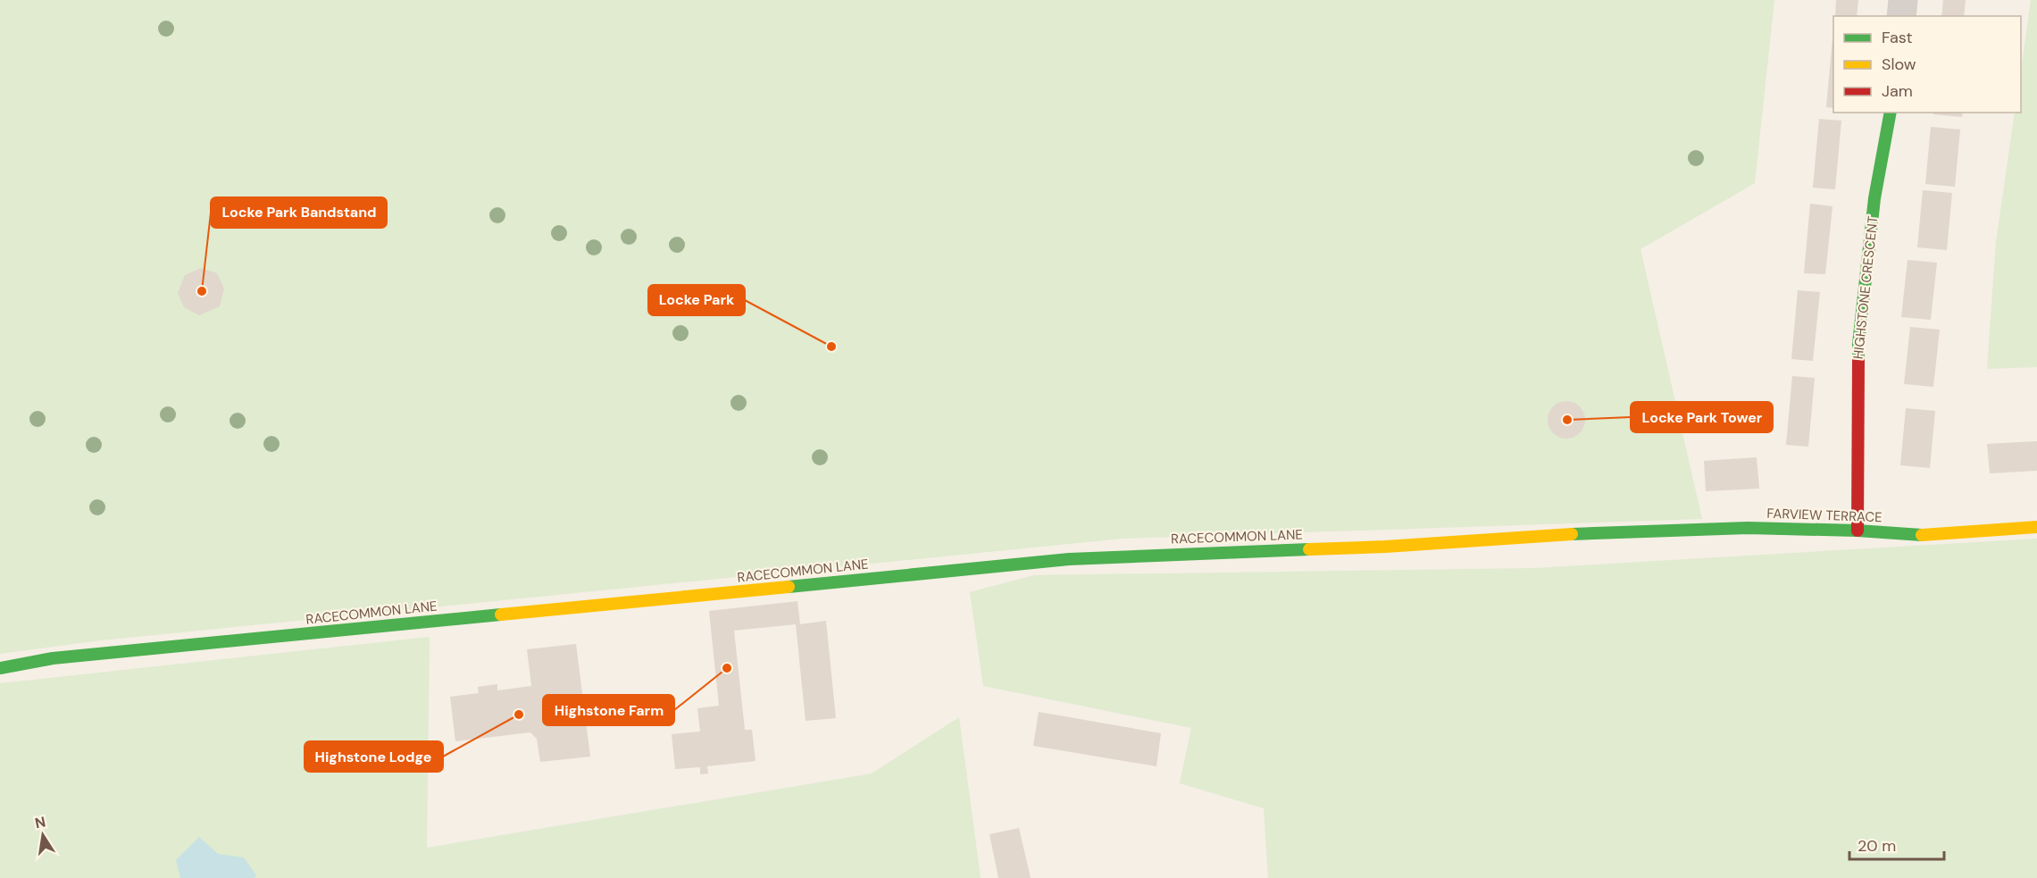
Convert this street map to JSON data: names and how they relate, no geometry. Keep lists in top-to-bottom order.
{
  "streets": {
    "street": ["HIGHSTONE CRESCENT", "FARVIEW TERRACE", "RACECOMMON LANE"]
  },
  "crossings": [
    ["HIGHSTONE CRESCENT", "FARVIEW TERRACE"],
    ["FARVIEW TERRACE", "RACECOMMON LANE"]
  ],
  "places": [
    "Locke Park Bandstand",
    "Locke Park",
    "Locke Park Tower",
    "Highstone Farm",
    "Highstone Lodge"
  ],
  "legend": ["Fast", "Slow", "Jam"],
  "scale_bar": "20 m",
  "north": "top"
}
